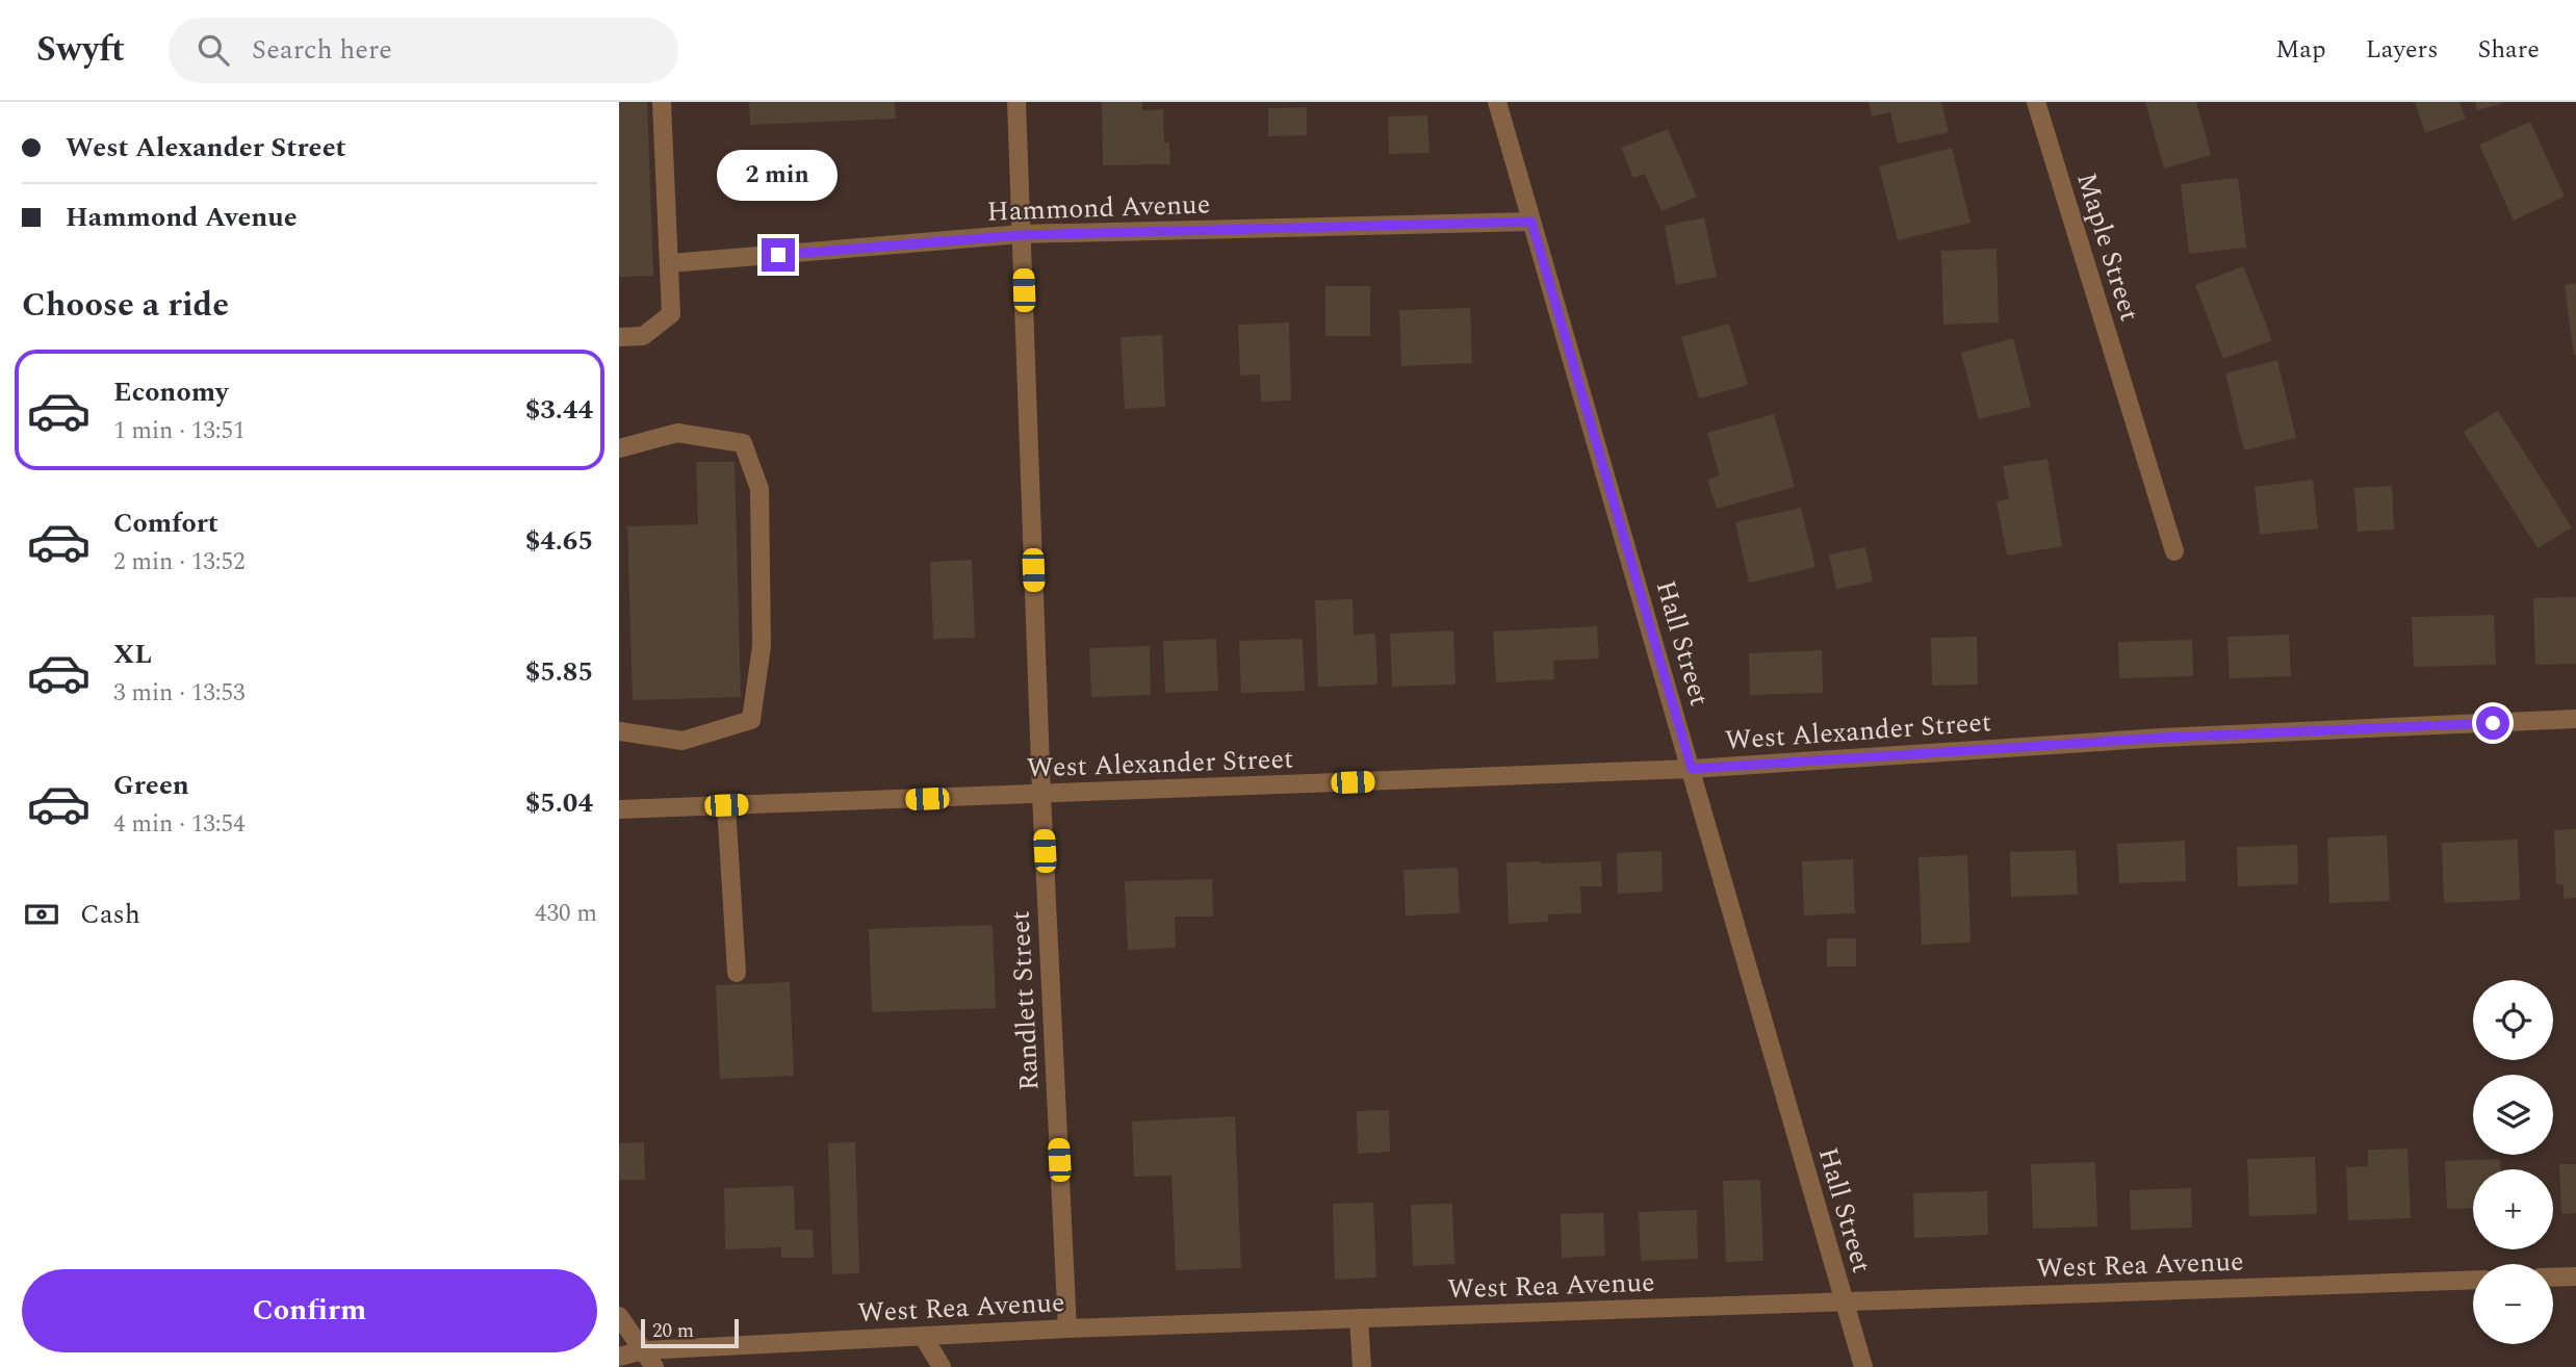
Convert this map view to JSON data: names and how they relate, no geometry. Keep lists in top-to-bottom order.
{
  "streets": {
    "street": [
      "Hammond Avenue",
      "Maple Street",
      "Hall Street",
      "West Alexander Street",
      "Randlett Street",
      "West Rea Avenue"
    ]
  },
  "crossings": [
    ["Hammond Avenue", "Hall Street"],
    ["Hammond Avenue", "Randlett Street"],
    ["Hall Street", "West Alexander Street"],
    ["Hall Street", "West Rea Avenue"],
    ["West Alexander Street", "Randlett Street"],
    ["Randlett Street", "West Rea Avenue"]
  ],
  "scale_bar": "20 m",
  "page": {
    "header": "Swyft",
    "search": "Search here",
    "nav": ["Map", "Layers", "Share"],
    "banner": ["West Alexander Street", "Hammond Avenue"],
    "bubble": "2 min",
    "heading": "Choose a ride",
    "list": [
      {
        "name": "Economy",
        "note": "1 min · 13:51",
        "value": "$3.44"
      },
      {
        "name": "Comfort",
        "note": "2 min · 13:52",
        "value": "$4.65"
      },
      {
        "name": "XL",
        "note": "3 min · 13:53",
        "value": "$5.85"
      },
      {
        "name": "Green",
        "note": "4 min · 13:54",
        "value": "$5.04"
      }
    ],
    "pay": ["Cash", "430 m"],
    "map_buttons": ["+", "−"],
    "buttons": "Confirm",
    "scale": "20 m"
  }
}
